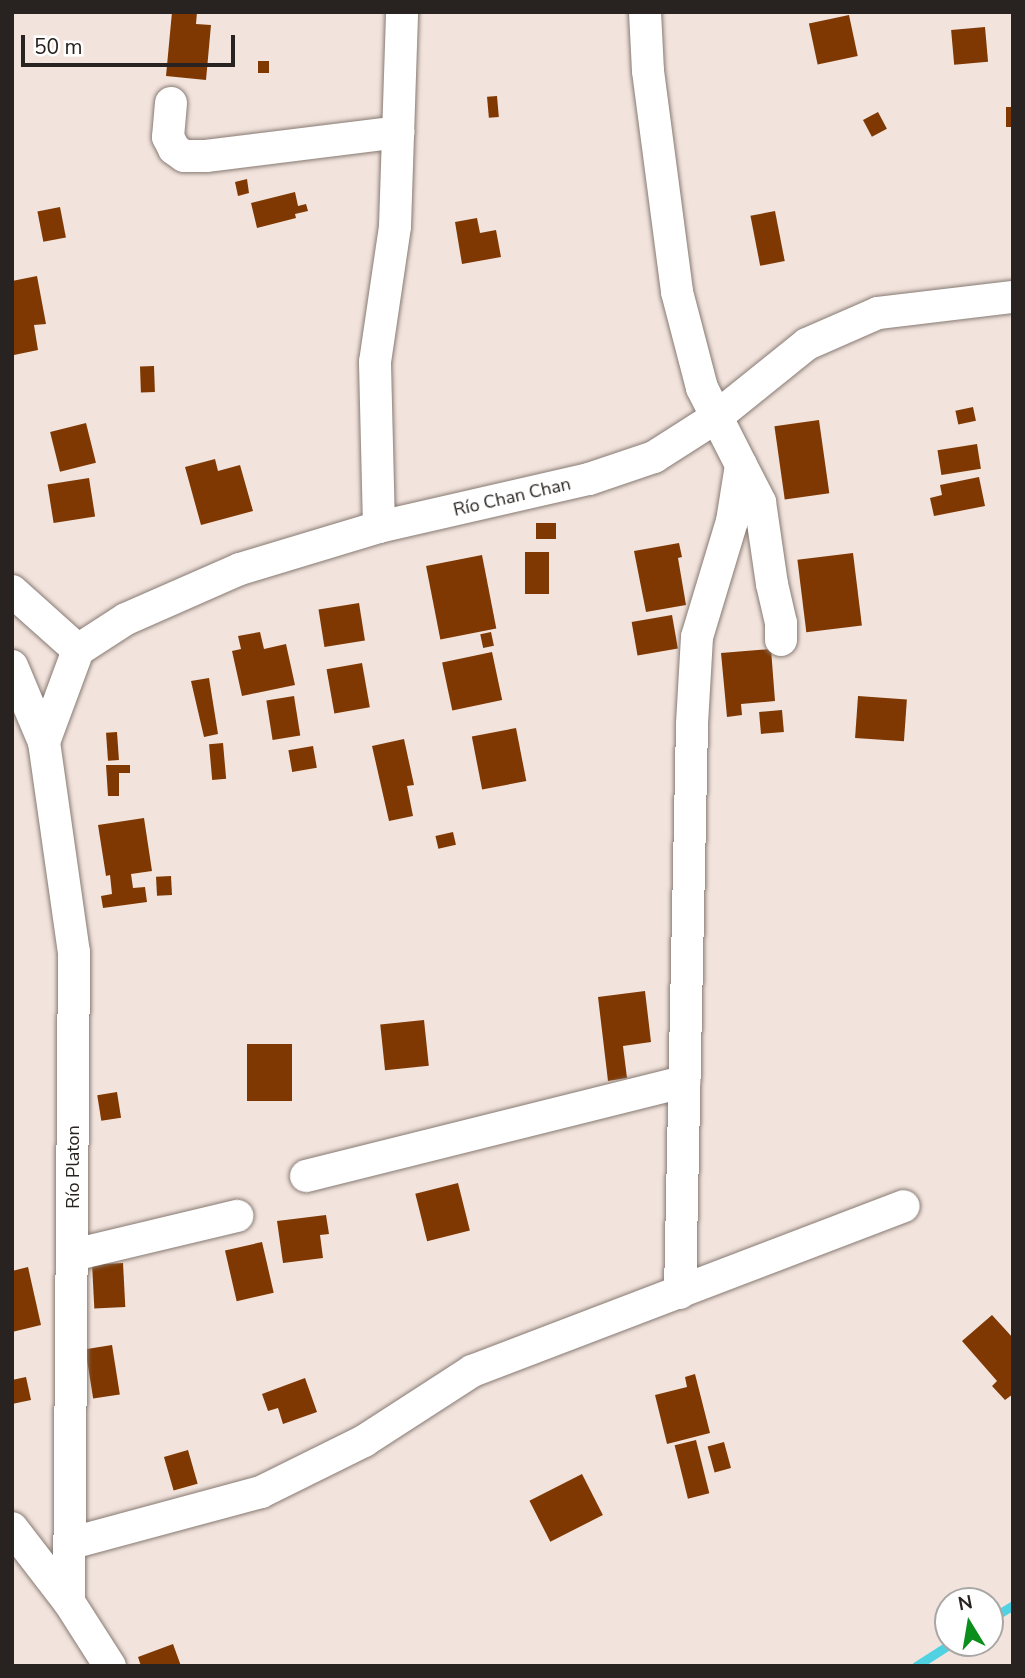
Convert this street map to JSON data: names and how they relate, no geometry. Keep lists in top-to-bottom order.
{
  "streets": {
    "street": ["Río Chan Chan", "Río Platon"]
  },
  "scale_bar": "50 m",
  "north": "top"
}
